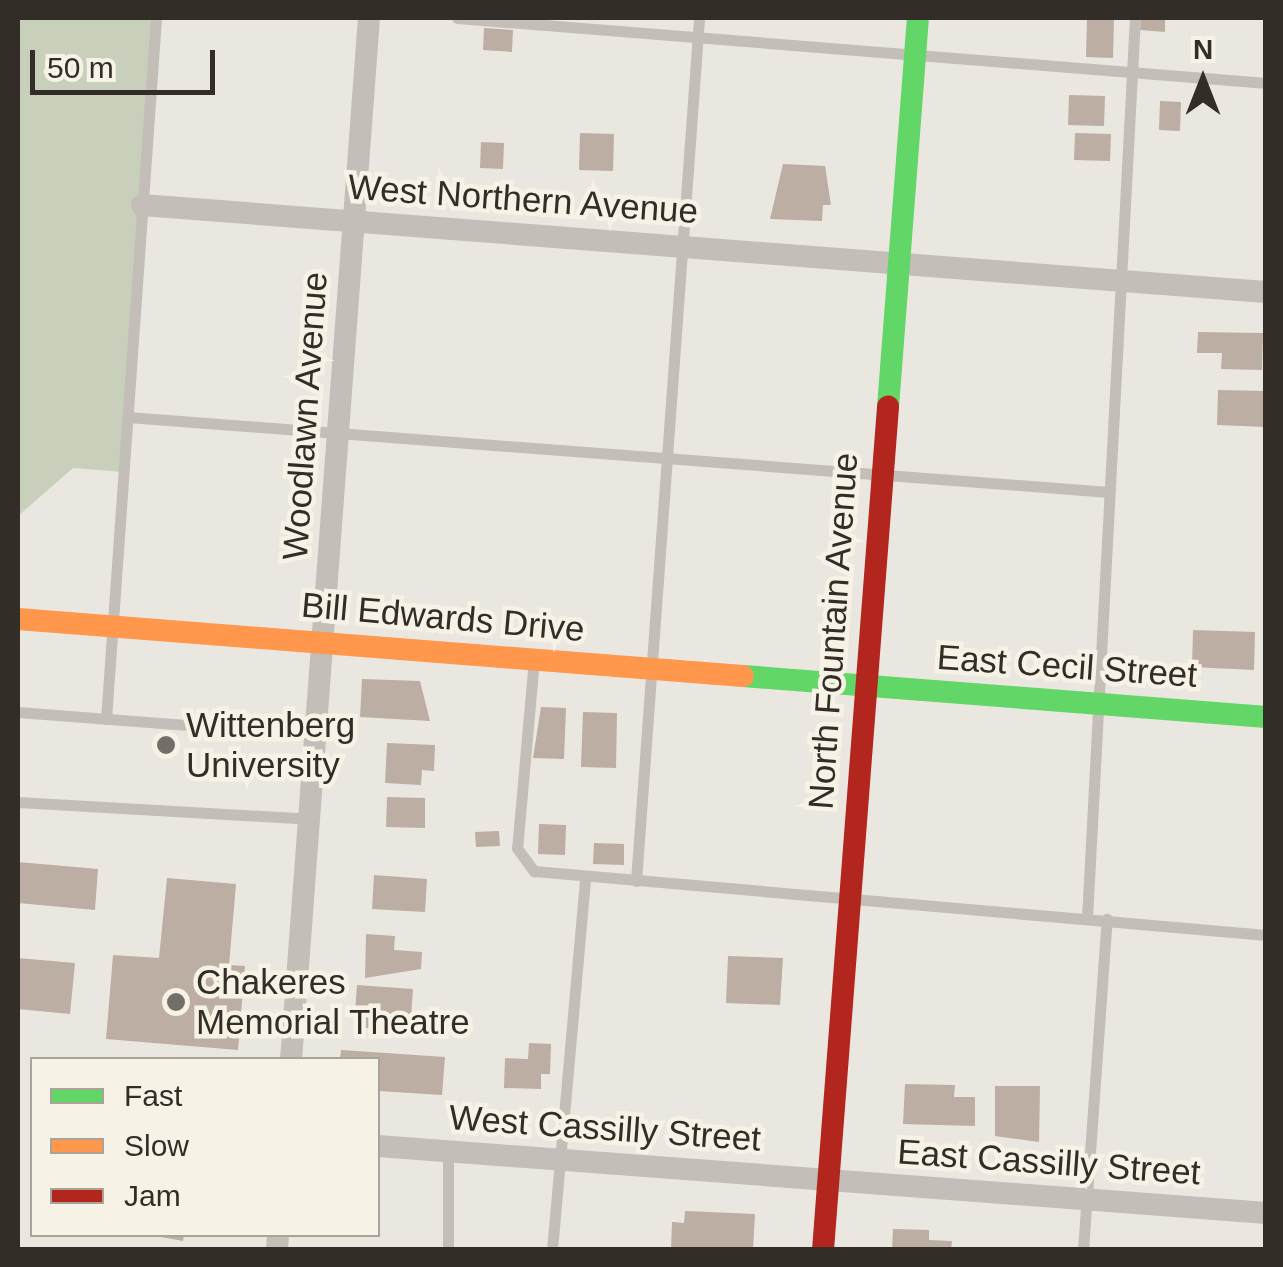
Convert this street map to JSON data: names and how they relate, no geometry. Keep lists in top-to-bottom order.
{
  "streets": {
    "street": [
      "West Northern Avenue",
      "Woodlawn Avenue",
      "Bill Edwards Drive",
      "North Fountain Avenue",
      "East Cecil Street",
      "West Cassilly Street",
      "East Cassilly Street"
    ]
  },
  "crossings": [
    ["West Northern Avenue", "Woodlawn Avenue"],
    ["West Northern Avenue", "North Fountain Avenue"],
    ["Woodlawn Avenue", "Bill Edwards Drive"],
    ["Bill Edwards Drive", "North Fountain Avenue"],
    ["Bill Edwards Drive", "East Cecil Street"],
    ["North Fountain Avenue", "East Cecil Street"],
    ["North Fountain Avenue", "West Cassilly Street"],
    ["North Fountain Avenue", "East Cassilly Street"],
    ["West Cassilly Street", "East Cassilly Street"]
  ],
  "places": ["Wittenberg University", "Chakeres Memorial Theatre"],
  "legend": ["Fast", "Slow", "Jam"],
  "scale_bar": "50 m",
  "north": "top"
}
